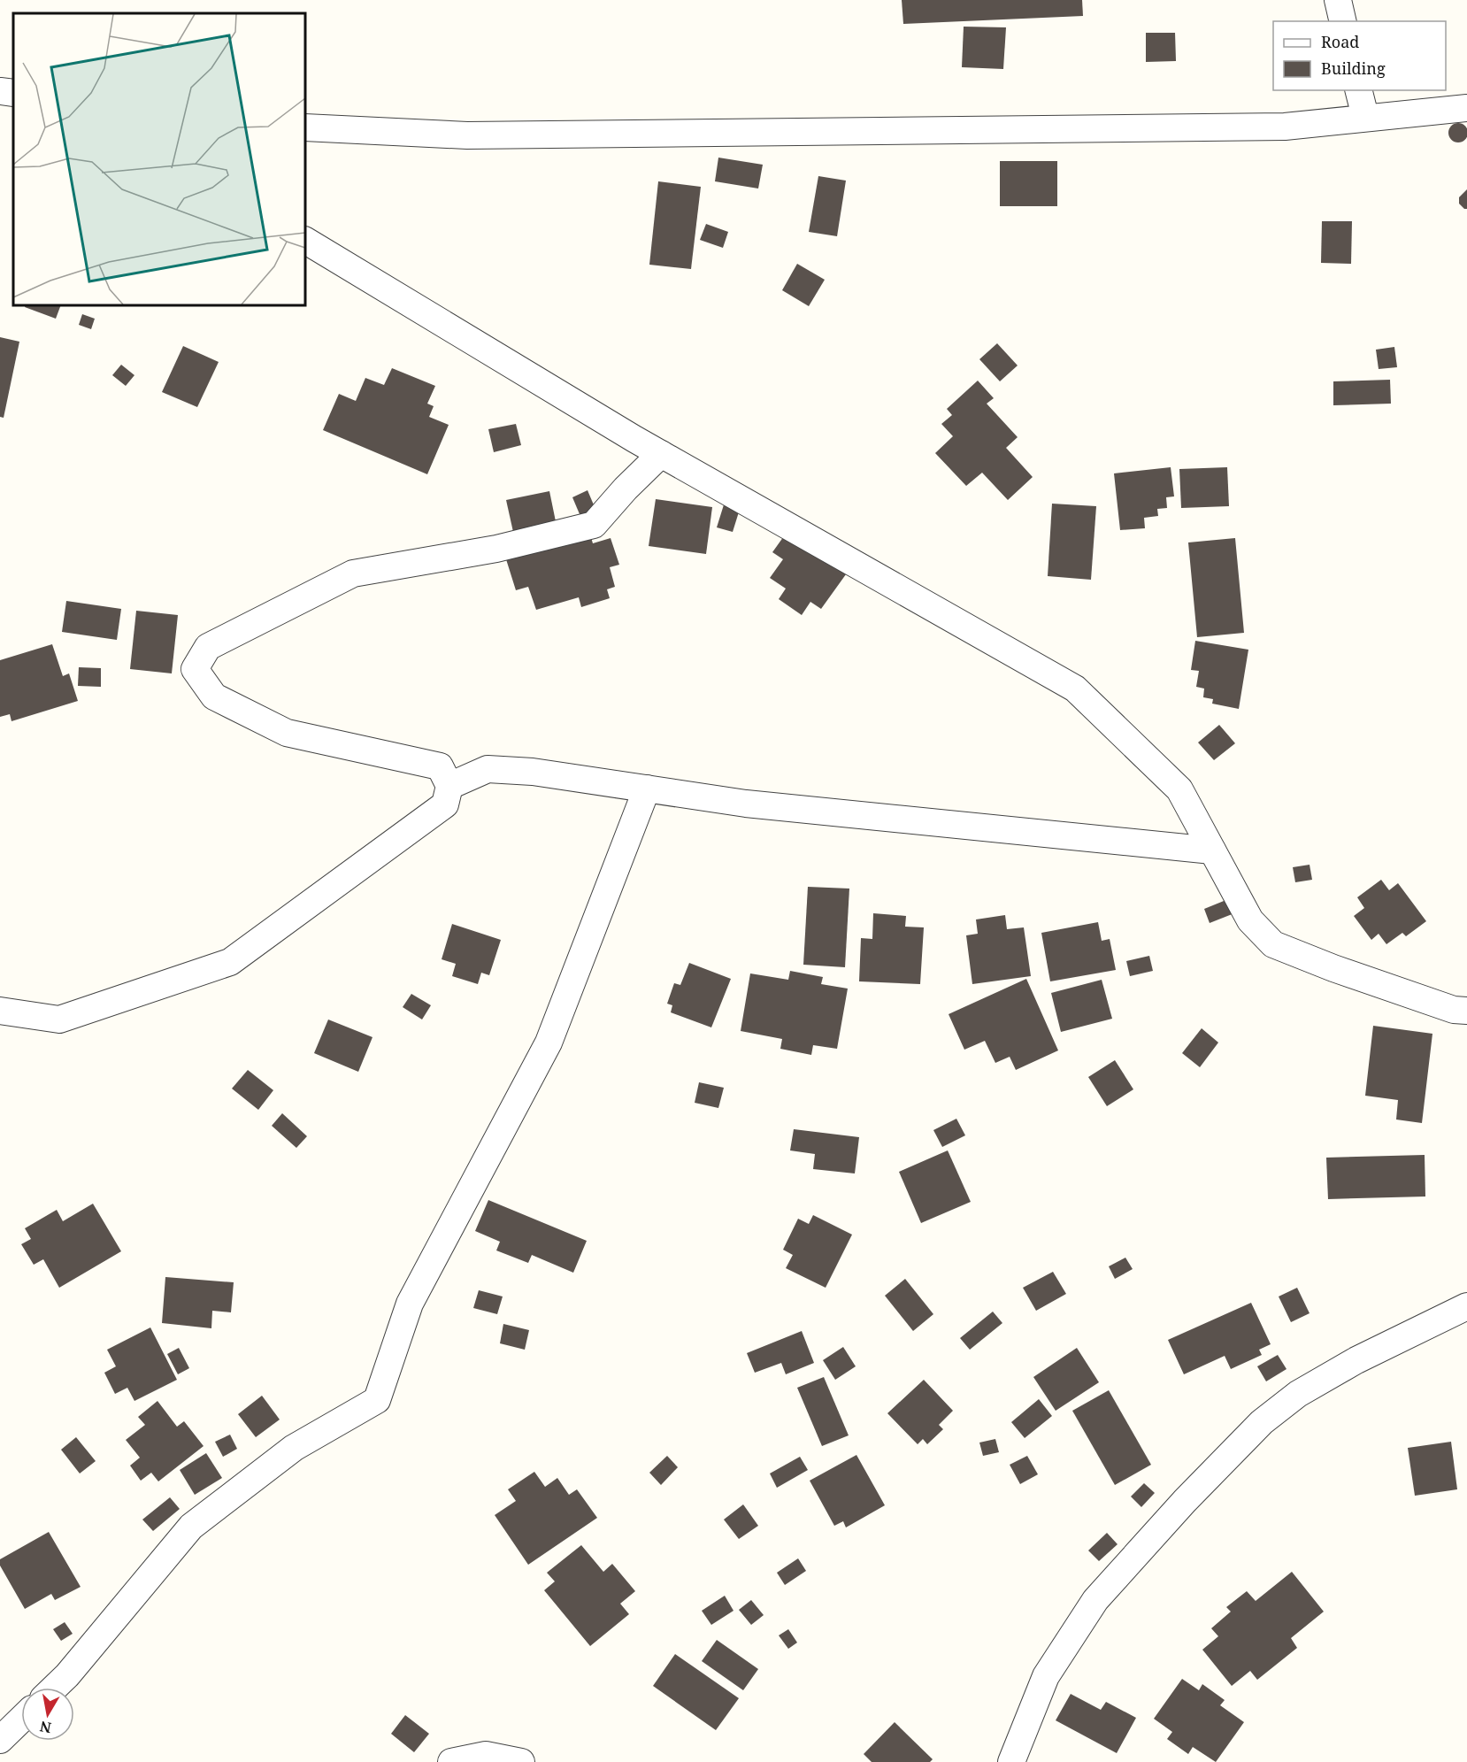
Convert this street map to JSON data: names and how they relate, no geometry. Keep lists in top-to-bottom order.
{
  "legend": ["Road", "Building"],
  "north": "bottom"
}
